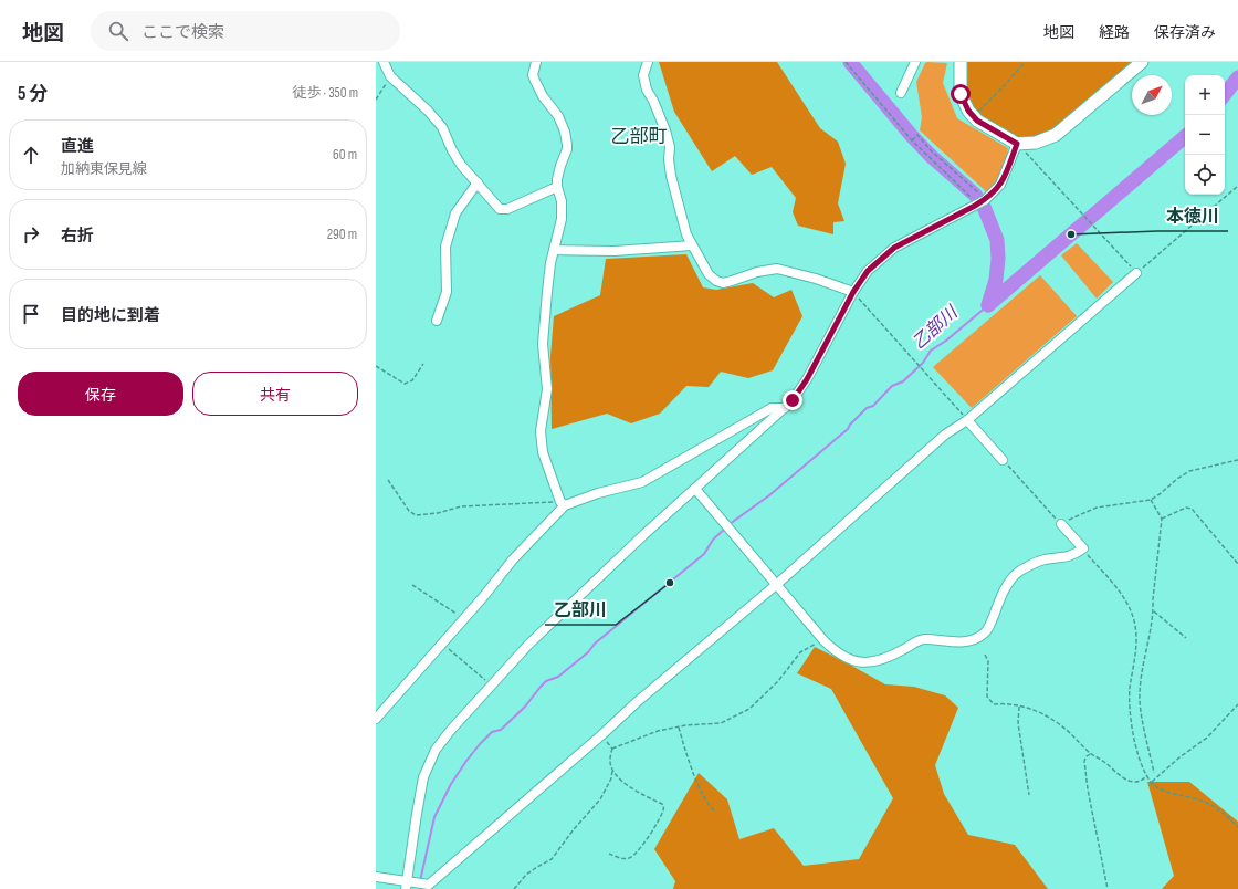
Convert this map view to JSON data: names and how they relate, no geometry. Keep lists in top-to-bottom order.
{
  "districts": ["乙部町"],
  "water": ["乙部川"],
  "places": ["本徳川", "乙部川"],
  "north": "top right",
  "page": {
    "header": "地図",
    "search": "ここで検索",
    "nav": ["地図", "経路", "保存済み"],
    "heading": ["5 分", "徒歩 · 350 m"],
    "map_buttons": ["+", "−"],
    "list": [
      ["直進", "加納東保見線", "60 m"],
      ["右折", "290 m"],
      "目的地に到着"
    ],
    "buttons": ["保存", "共有"]
  }
}
